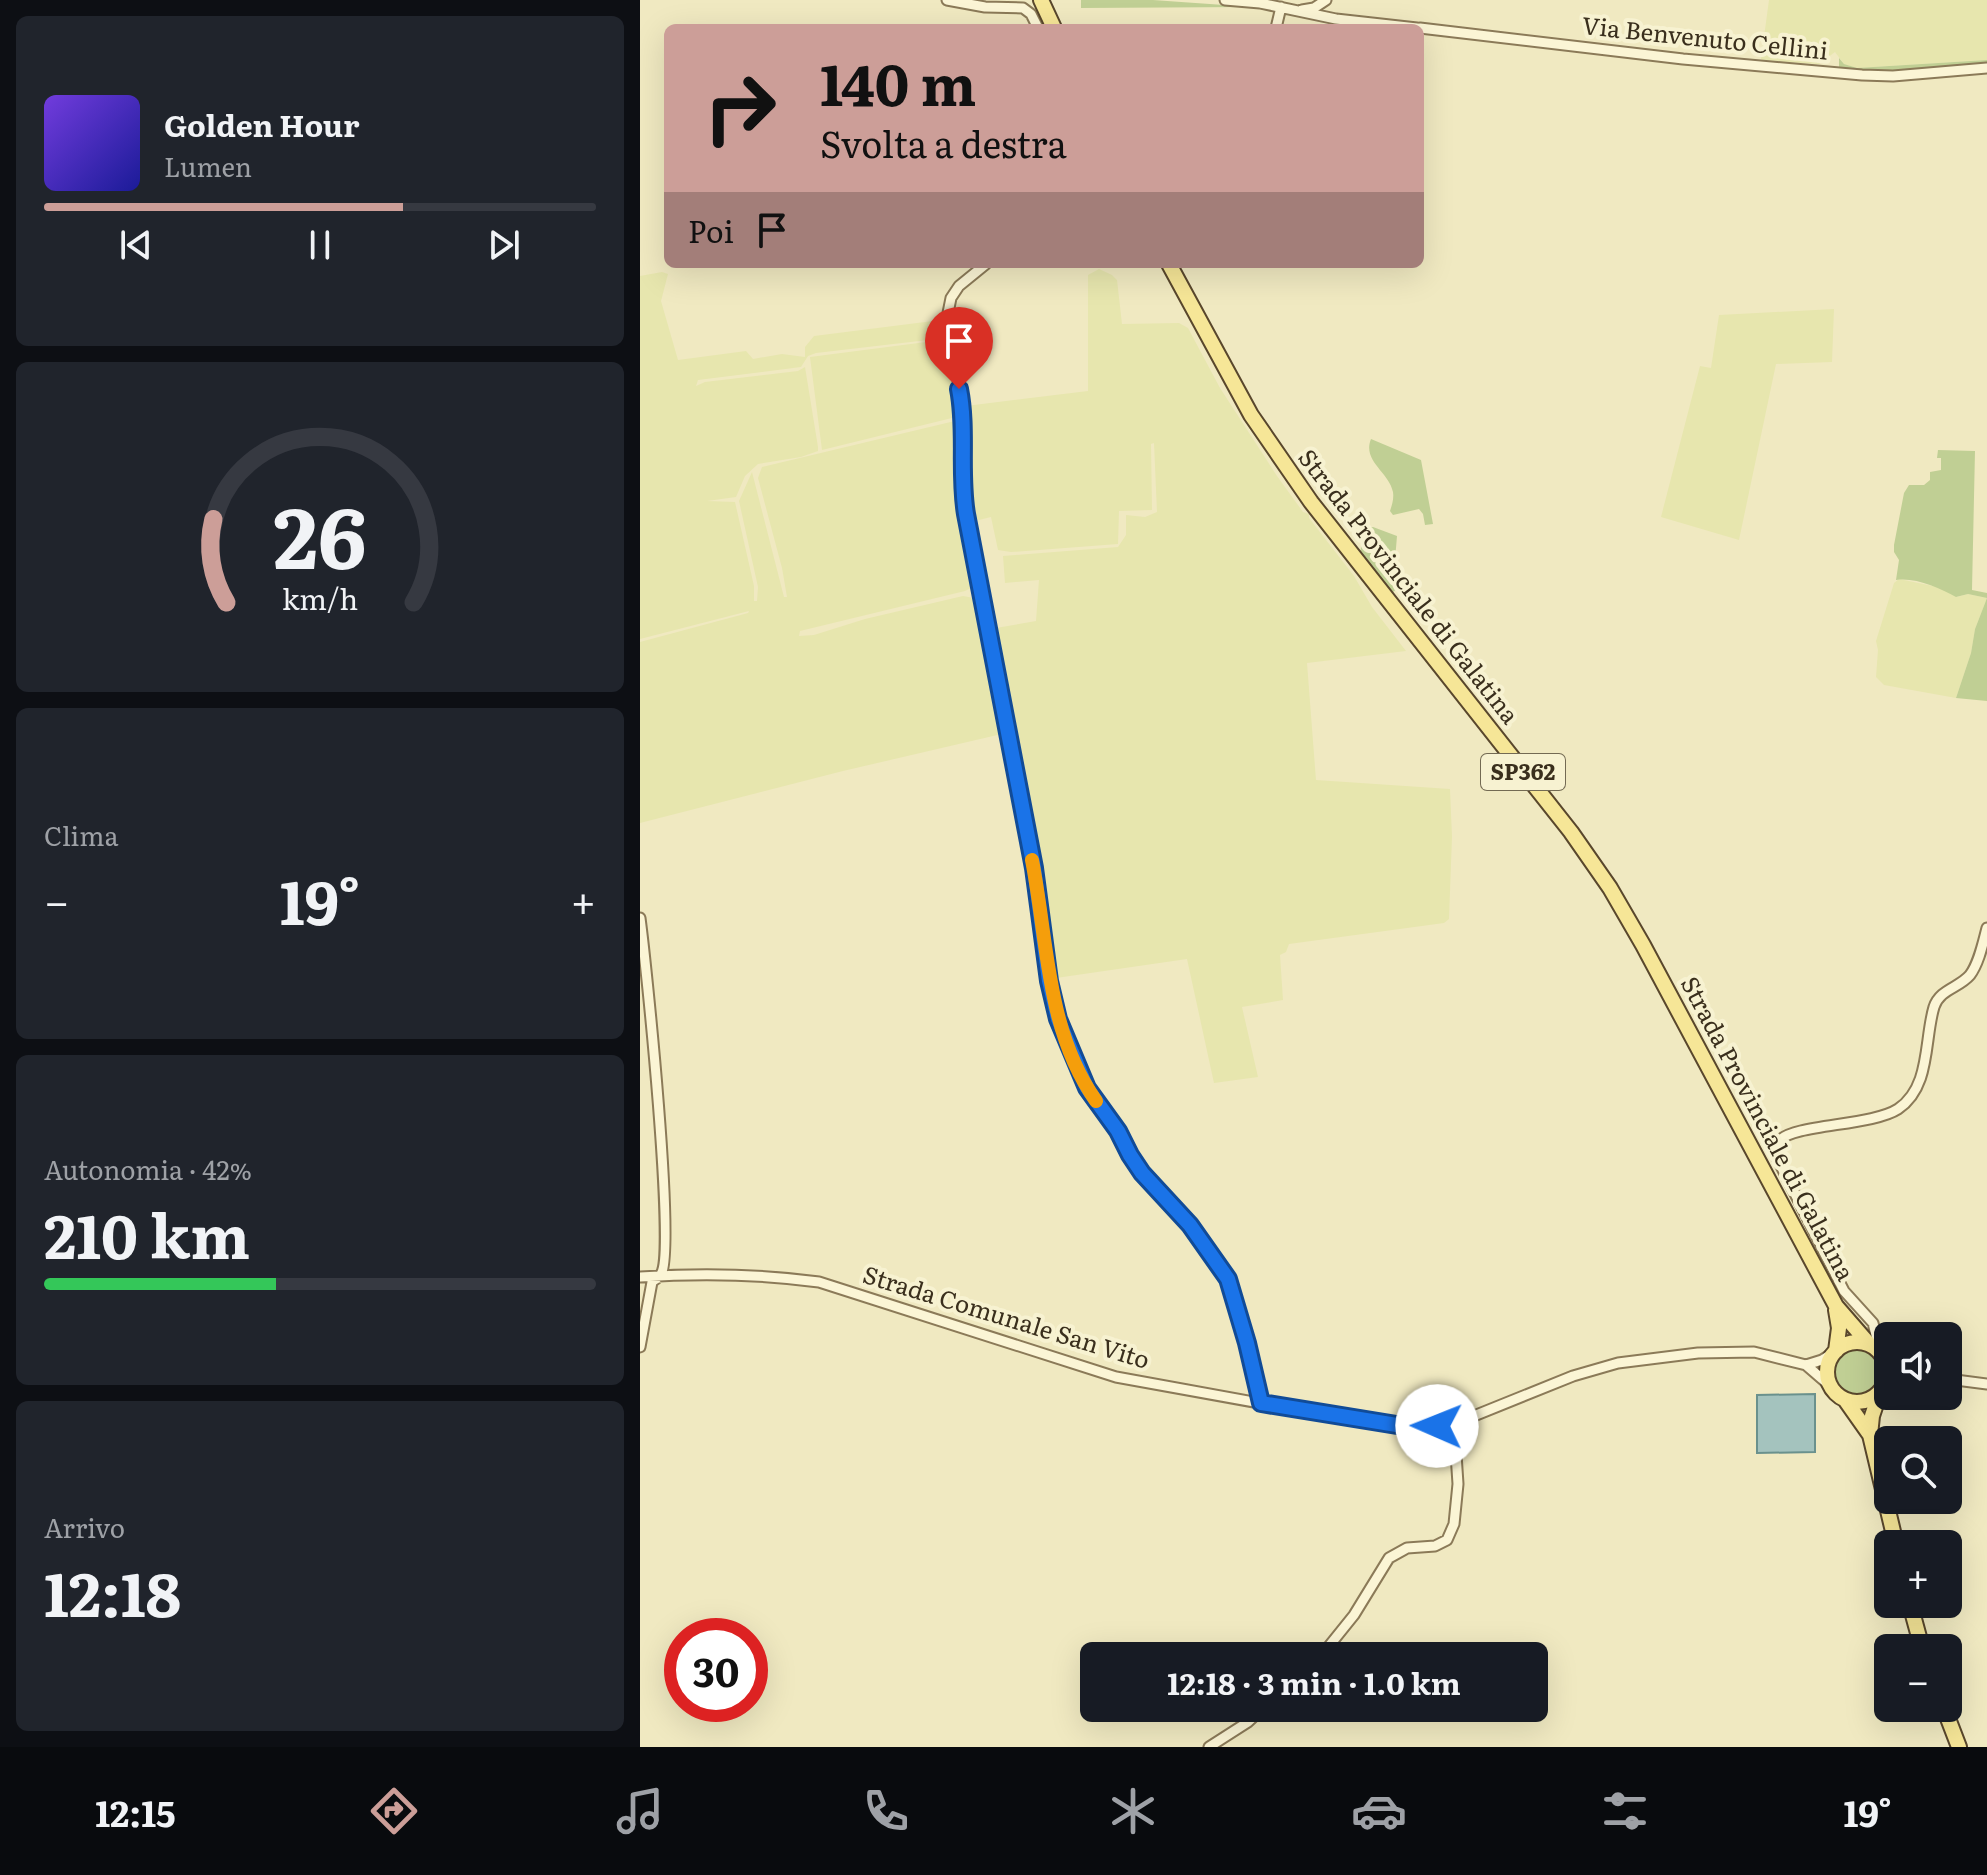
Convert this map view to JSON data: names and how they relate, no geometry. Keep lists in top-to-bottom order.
{
  "streets": {
    "main road": ["Strada Provinciale di Galatina", "SP362"],
    "street": ["Via Benvenuto Cellini", "Strada Comunale San Vito"]
  },
  "page": {
    "turn": ["140 m", "Svolta a destra"],
    "song": ["Golden Hour", "Lumen"],
    "then": "Poi",
    "tile": [
      "Clima",
      ["Autonomia · 42%", "210 km"],
      ["Arrivo", "12:18"]
    ],
    "heat": ["−", "19°", "+"],
    "map_buttons": ["+", "−"],
    "limit": "30",
    "trip": "12:18 · 3 min · 1.0 km",
    "tabs": ["12:15", "19°"],
    "gauge": ["26", "km/h"]
  }
}
